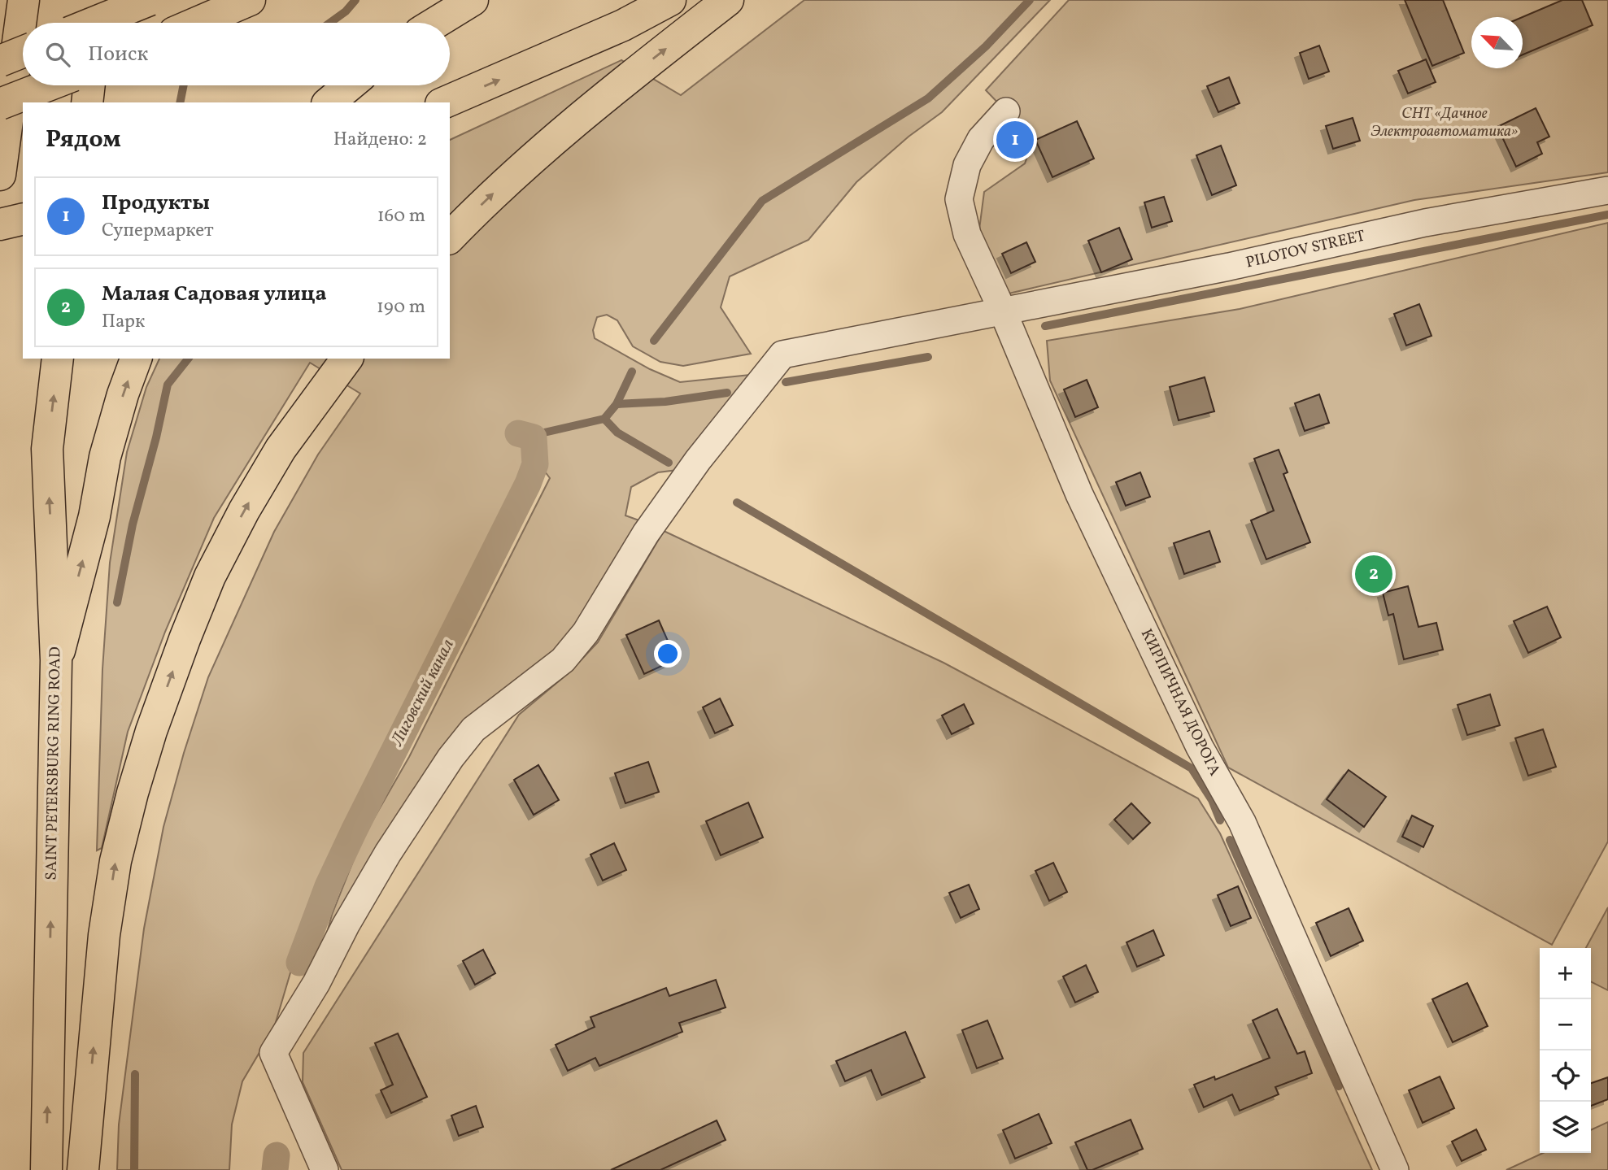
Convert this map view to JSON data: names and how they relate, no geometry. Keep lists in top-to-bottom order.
{
  "streets": {
    "main road": ["SAINT PETERSBURG RING ROAD"],
    "street": ["PILOTOV STREET", "КИРПИЧНАЯ ДОРОГА"]
  },
  "crossings": [
    ["PILOTOV STREET", "КИРПИЧНАЯ ДОРОГА"]
  ],
  "water": ["Лиговский канал"],
  "parks": ["СНТ «Дачное Электроавтоматика»"],
  "north": "top left",
  "page": {
    "search": "Поиск",
    "heading": ["Рядом", "Найдено: 2"],
    "pins": ["1", "2"],
    "list": [
      {
        "mark": "1",
        "name": "Продукты",
        "note": "Супермаркет",
        "value": "160 m"
      },
      {
        "mark": "2",
        "name": "Малая Садовая улица",
        "note": "Парк",
        "value": "190 m"
      }
    ],
    "map_buttons": ["+", "−"]
  }
}
